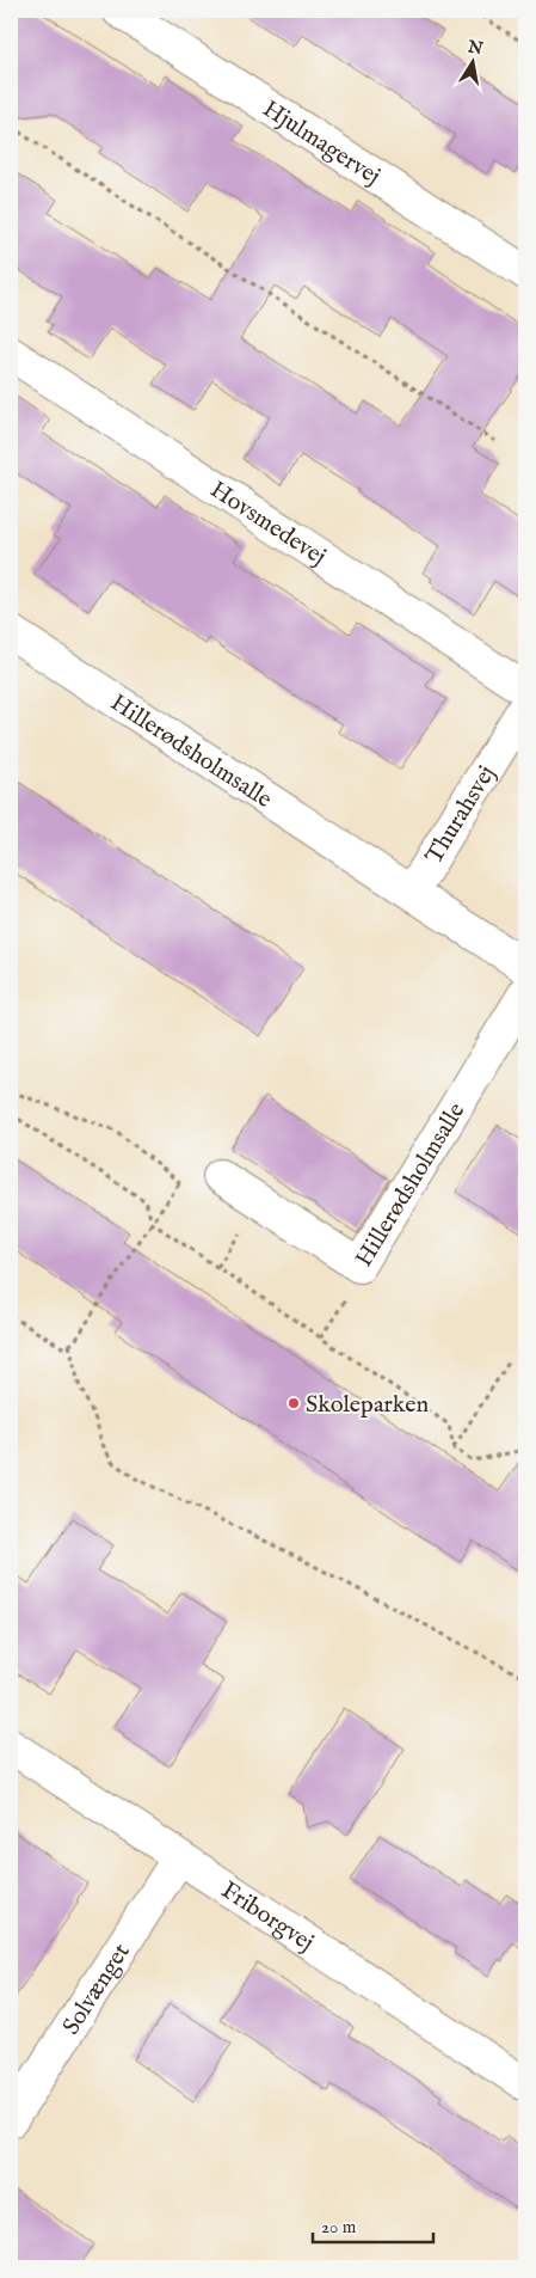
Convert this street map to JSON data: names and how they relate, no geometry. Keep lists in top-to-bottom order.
{
  "streets": {
    "street": [
      "Hjulmagervej",
      "Hovsmedevej",
      "Hillerødsholmsalle",
      "Thurahsvej",
      "Friborgvej",
      "Solvænget"
    ]
  },
  "crossings": [
    ["Hillerødsholmsalle", "Thurahsvej"],
    ["Friborgvej", "Solvænget"]
  ],
  "places": ["Skoleparken"],
  "scale_bar": "20 m",
  "north": "top"
}
